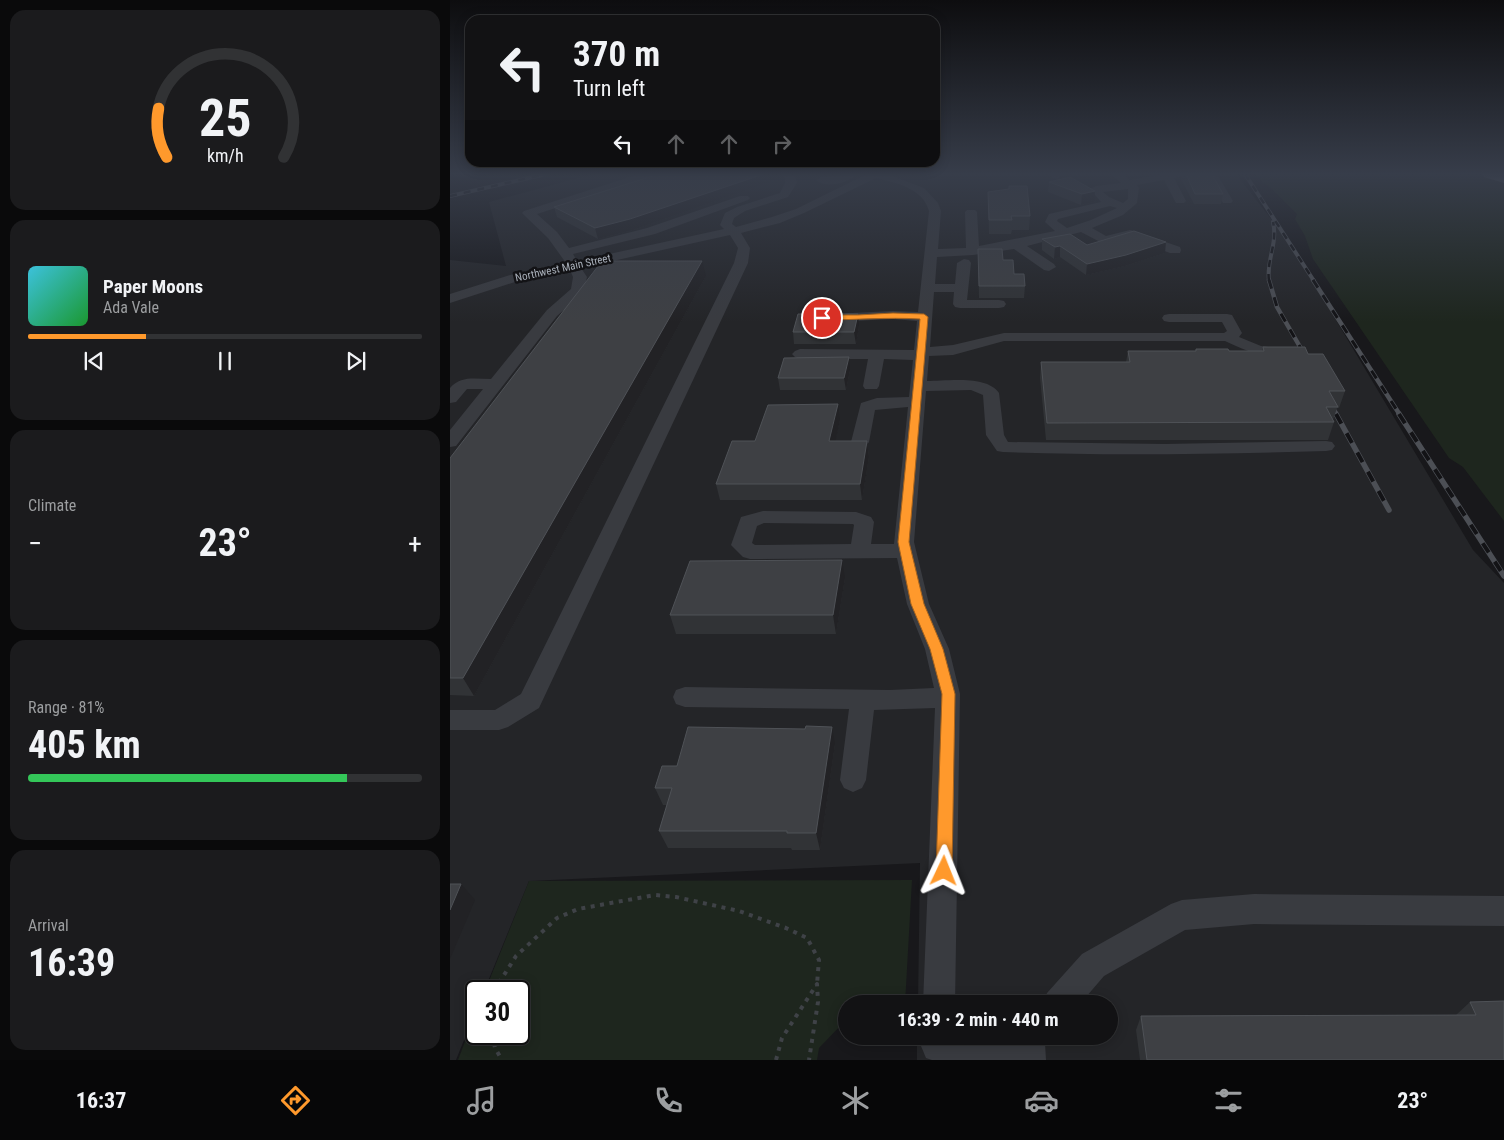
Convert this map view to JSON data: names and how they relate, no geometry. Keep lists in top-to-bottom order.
{
  "streets": {
    "street": ["Northwest Main Street"]
  },
  "page": {
    "turn": ["370 m", "Turn left"],
    "song": ["Paper Moons", "Ada Vale"],
    "tile": [
      "Climate",
      ["Range · 81%", "405 km"],
      ["Arrival", "16:39"]
    ],
    "heat": ["−", "23°", "+"],
    "limit": "30",
    "trip": "16:39 · 2 min · 440 m",
    "tabs": ["16:37", "23°"],
    "gauge": ["25", "km/h"]
  }
}
